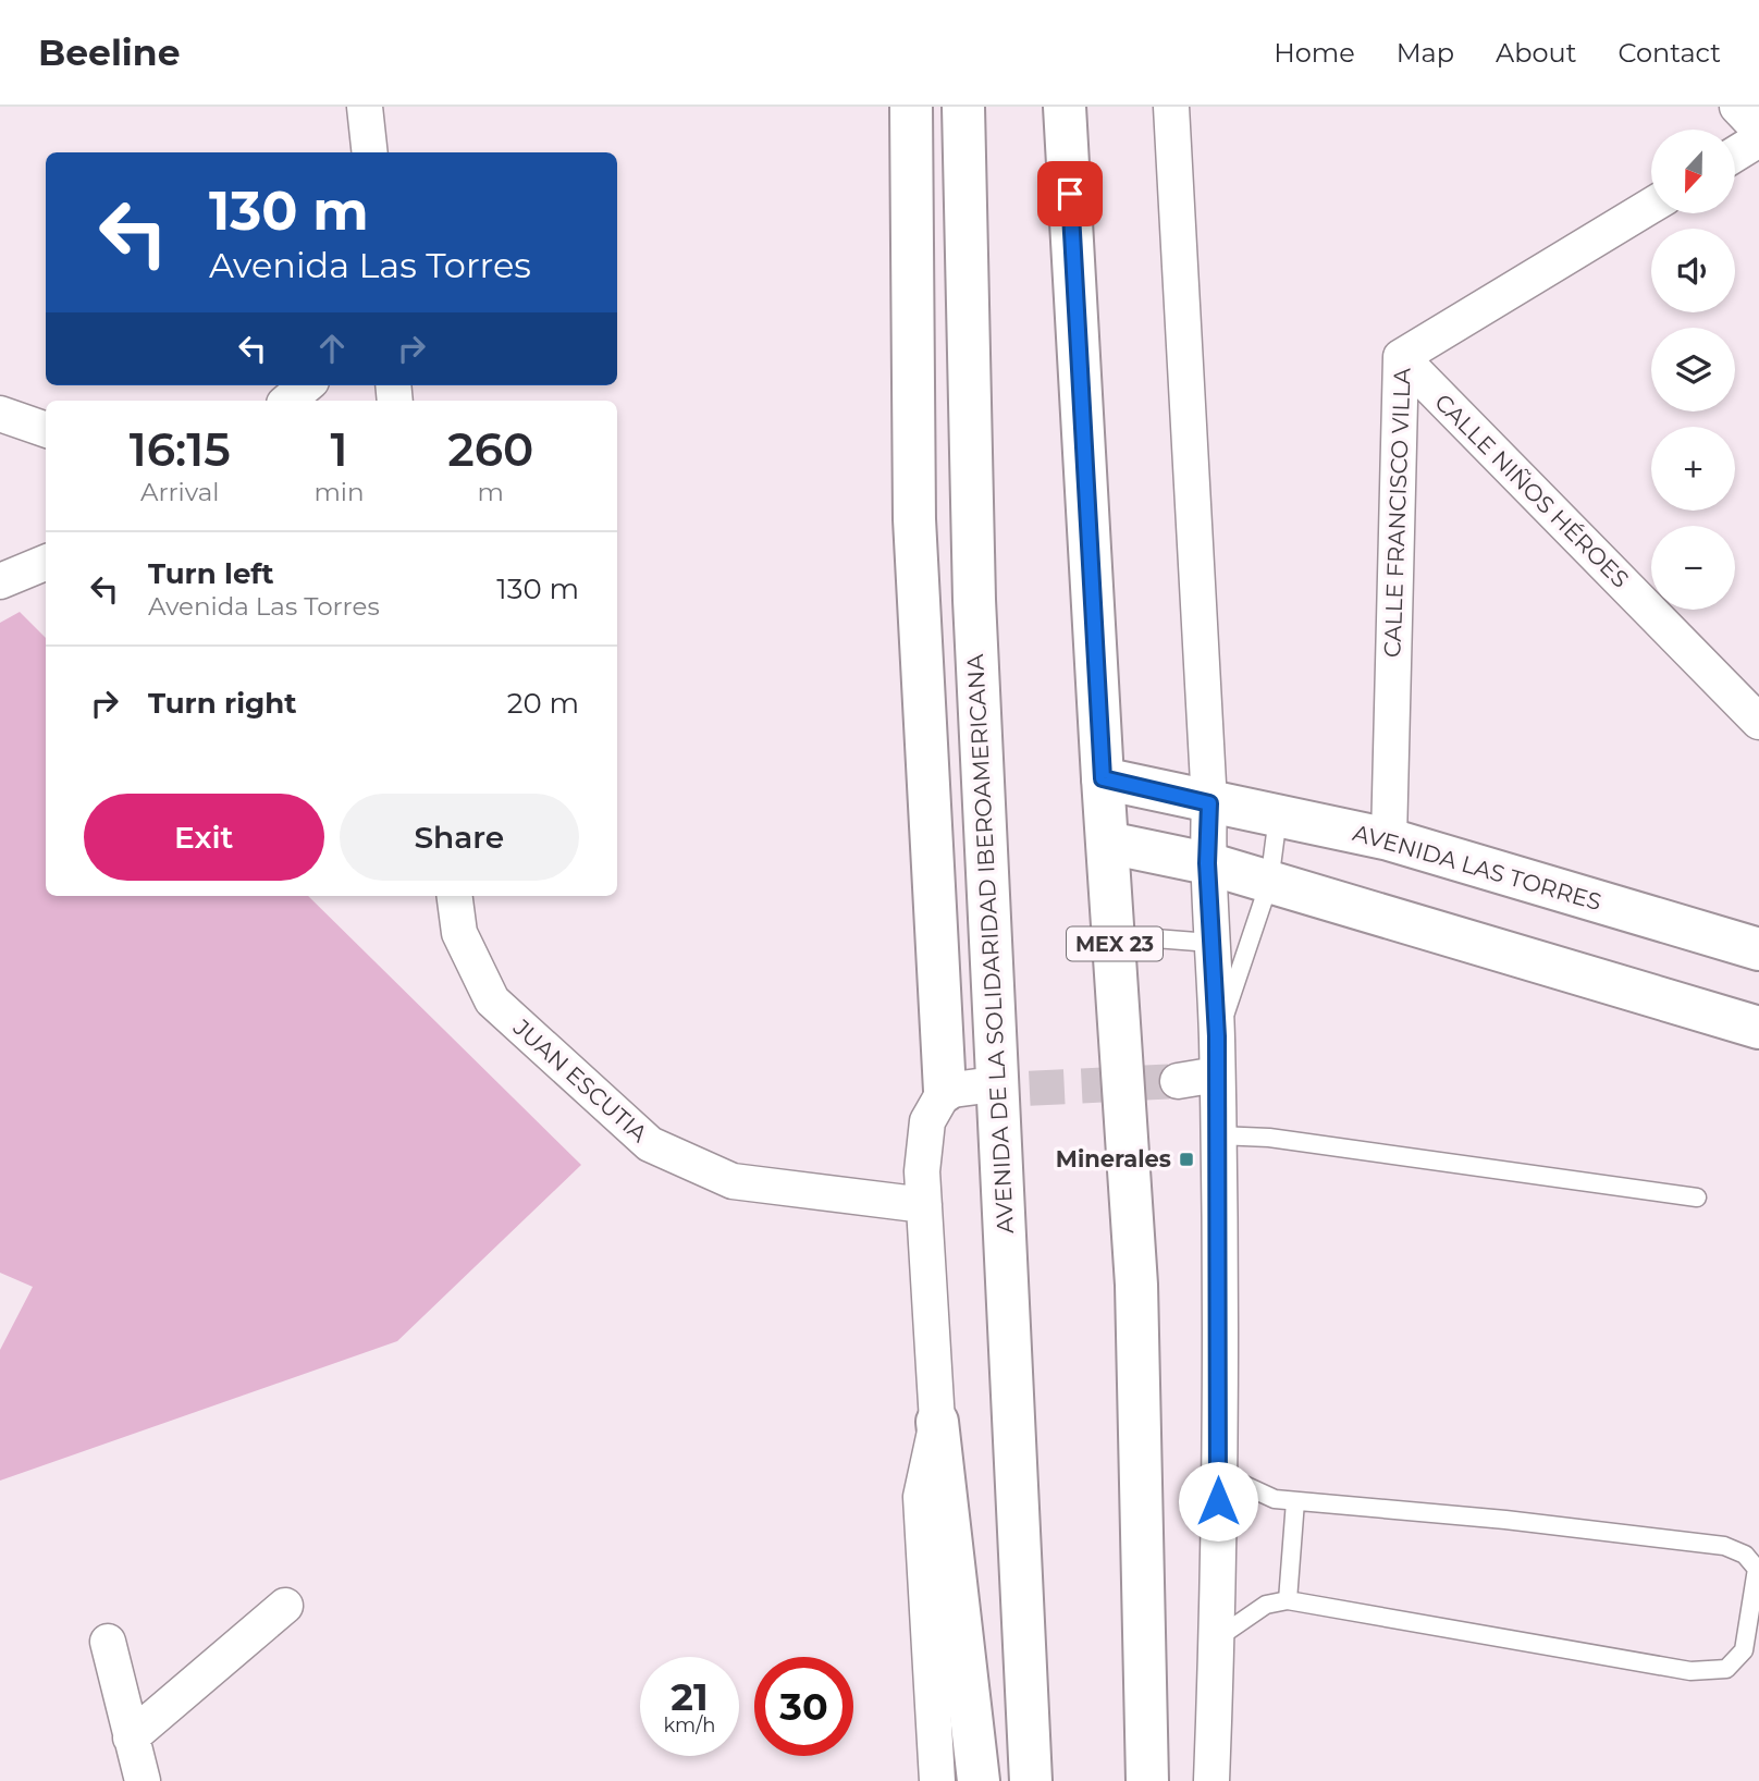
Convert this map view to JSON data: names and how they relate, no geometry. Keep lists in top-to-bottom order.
{
  "streets": {
    "main road": ["AVENIDA LAS TORRES", "AVENIDA DE LA SOLIDARIDAD IBEROAMERICANA", "MEX 23"],
    "street": ["CALLE NIÑOS HÉROES", "CALLE FRANCISCO VILLA", "JUAN ESCUTIA"]
  },
  "crossings": [
    ["CALLE NIÑOS HÉROES", "CALLE FRANCISCO VILLA"],
    ["CALLE FRANCISCO VILLA", "AVENIDA LAS TORRES"],
    ["AVENIDA LAS TORRES", "MEX 23"]
  ],
  "places": {
    "transit": ["Minerales"]
  },
  "north": "bottom",
  "page": {
    "header": "Beeline",
    "nav": [
      "Home",
      "Map",
      "About",
      "Contact"
    ],
    "map_buttons": ["+", "−"],
    "turn": ["130 m", "Avenida Las Torres"],
    "eta": [
      "16:15",
      "Arrival",
      "1",
      "min",
      "260",
      "m"
    ],
    "list": [
      {
        "name": "Turn left",
        "note": "Avenida Las Torres",
        "value": "130 m"
      },
      {
        "name": "Turn right",
        "value": "20 m"
      }
    ],
    "buttons": ["Exit", "Share"],
    "speed": "21 km/h",
    "limit": "30"
  }
}
